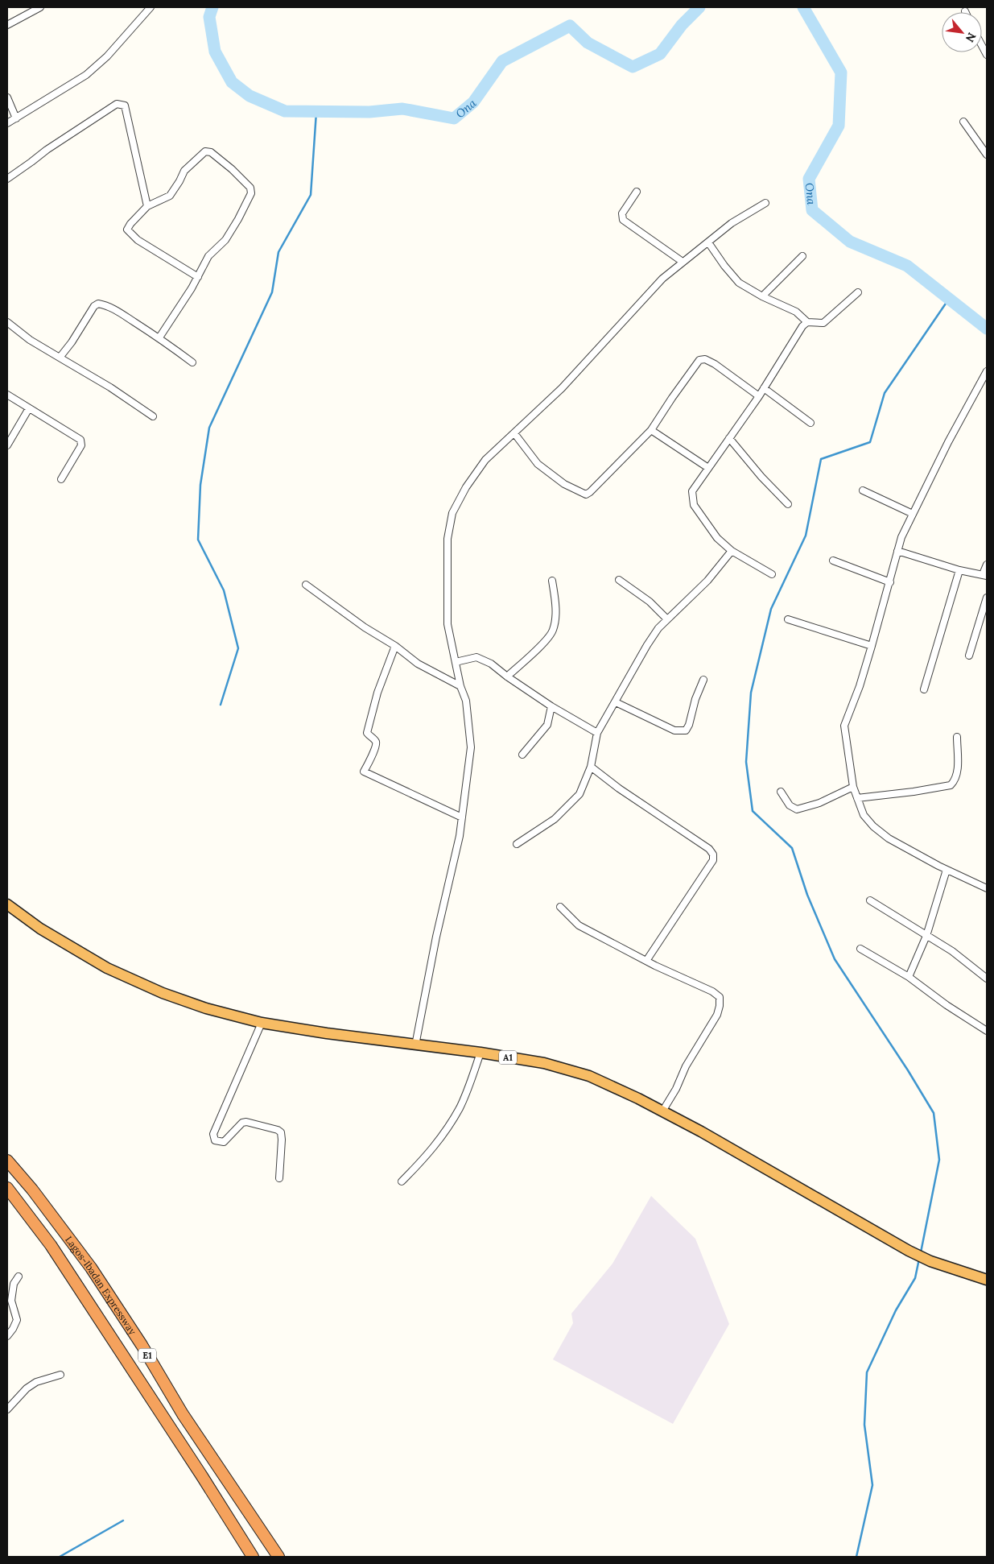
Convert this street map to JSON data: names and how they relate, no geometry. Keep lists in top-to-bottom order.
{
  "streets": {
    "highway": ["A1", "Lagos-Ibadan Expressway", "E1"]
  },
  "water": ["Ona"],
  "north": "bottom right"
}
